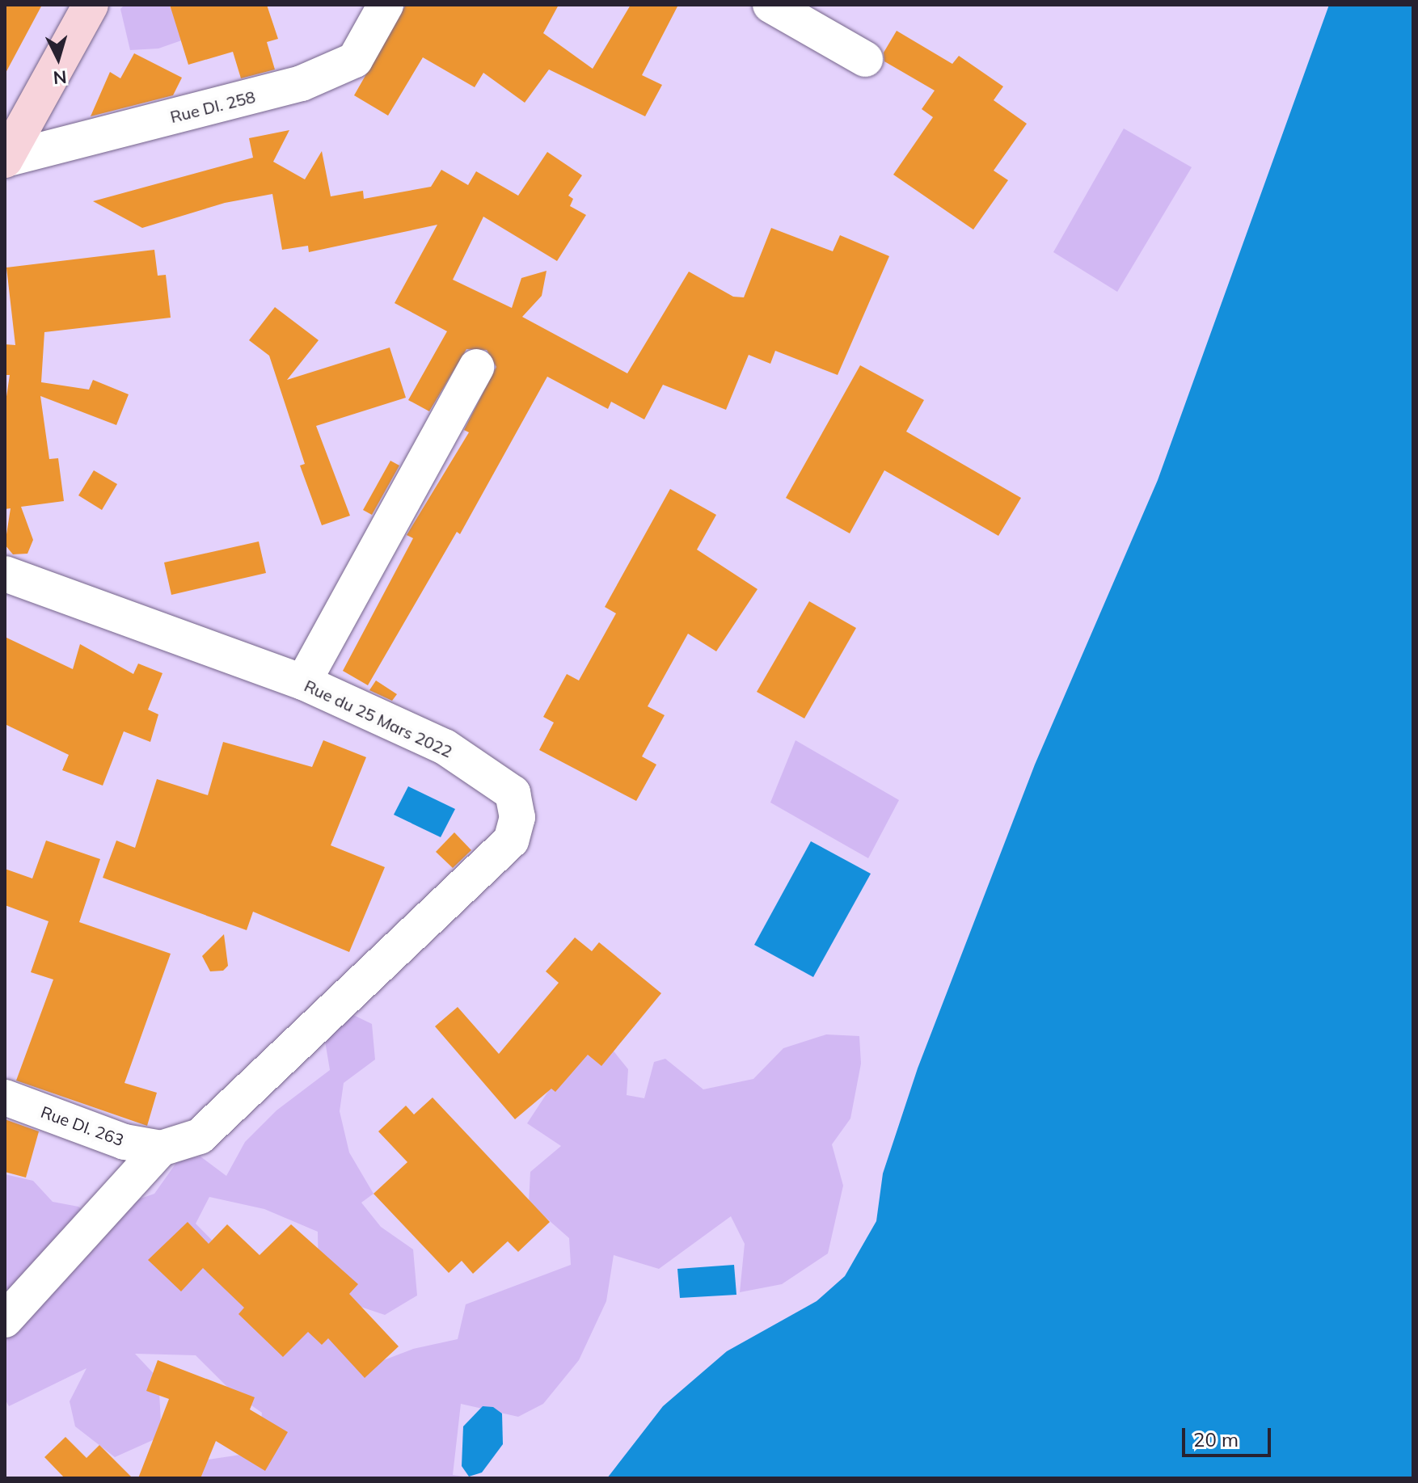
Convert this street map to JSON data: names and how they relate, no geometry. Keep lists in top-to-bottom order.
{
  "streets": {
    "street": ["Rue DI. 258", "Rue du 25 Mars 2022", "Rue DI. 263"]
  },
  "crossings": [
    ["Rue du 25 Mars 2022", "Rue DI. 263"]
  ],
  "scale_bar": "20 m",
  "north": "bottom"
}
